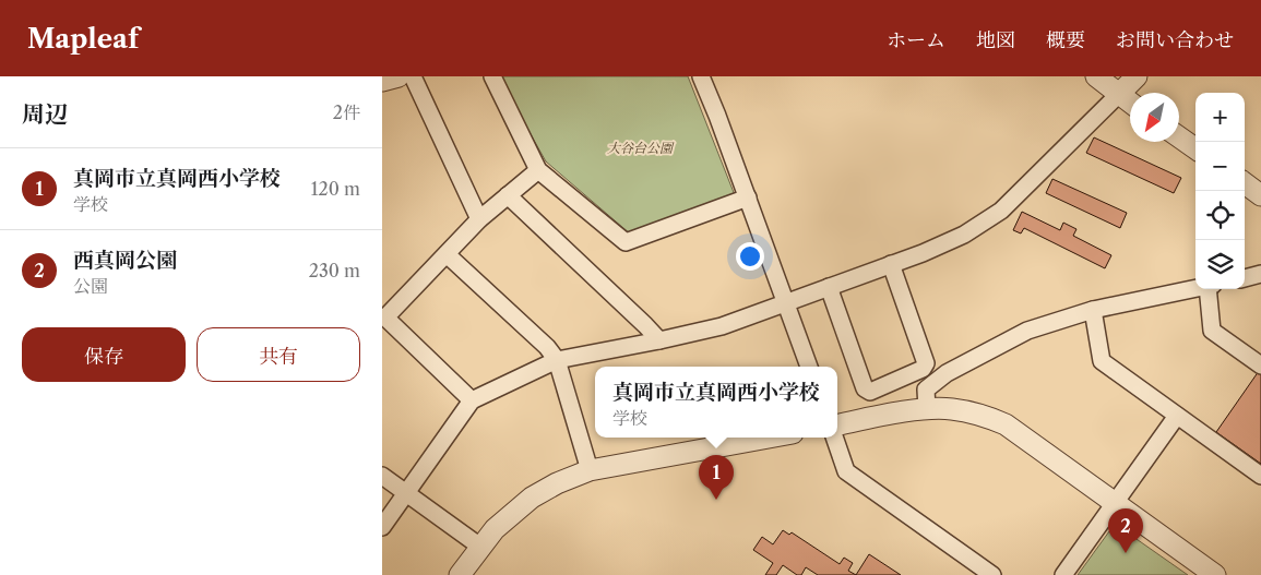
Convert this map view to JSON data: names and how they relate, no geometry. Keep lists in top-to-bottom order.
{
  "parks": ["大谷台公園"],
  "north": "bottom left",
  "page": {
    "header": "Mapleaf",
    "nav": [
      "ホーム",
      "地図",
      "概要",
      "お問い合わせ"
    ],
    "heading": ["周辺", "2件"],
    "map_buttons": ["+", "−"],
    "list": [
      {
        "mark": "1",
        "name": "真岡市立真岡西小学校",
        "note": "学校",
        "value": "120 m"
      },
      {
        "mark": "2",
        "name": "西真岡公園",
        "note": "公園",
        "value": "230 m"
      }
    ],
    "buttons": ["保存", "共有"],
    "popup": ["真岡市立真岡西小学校", "学校"],
    "pins": ["1", "2"]
  }
}
